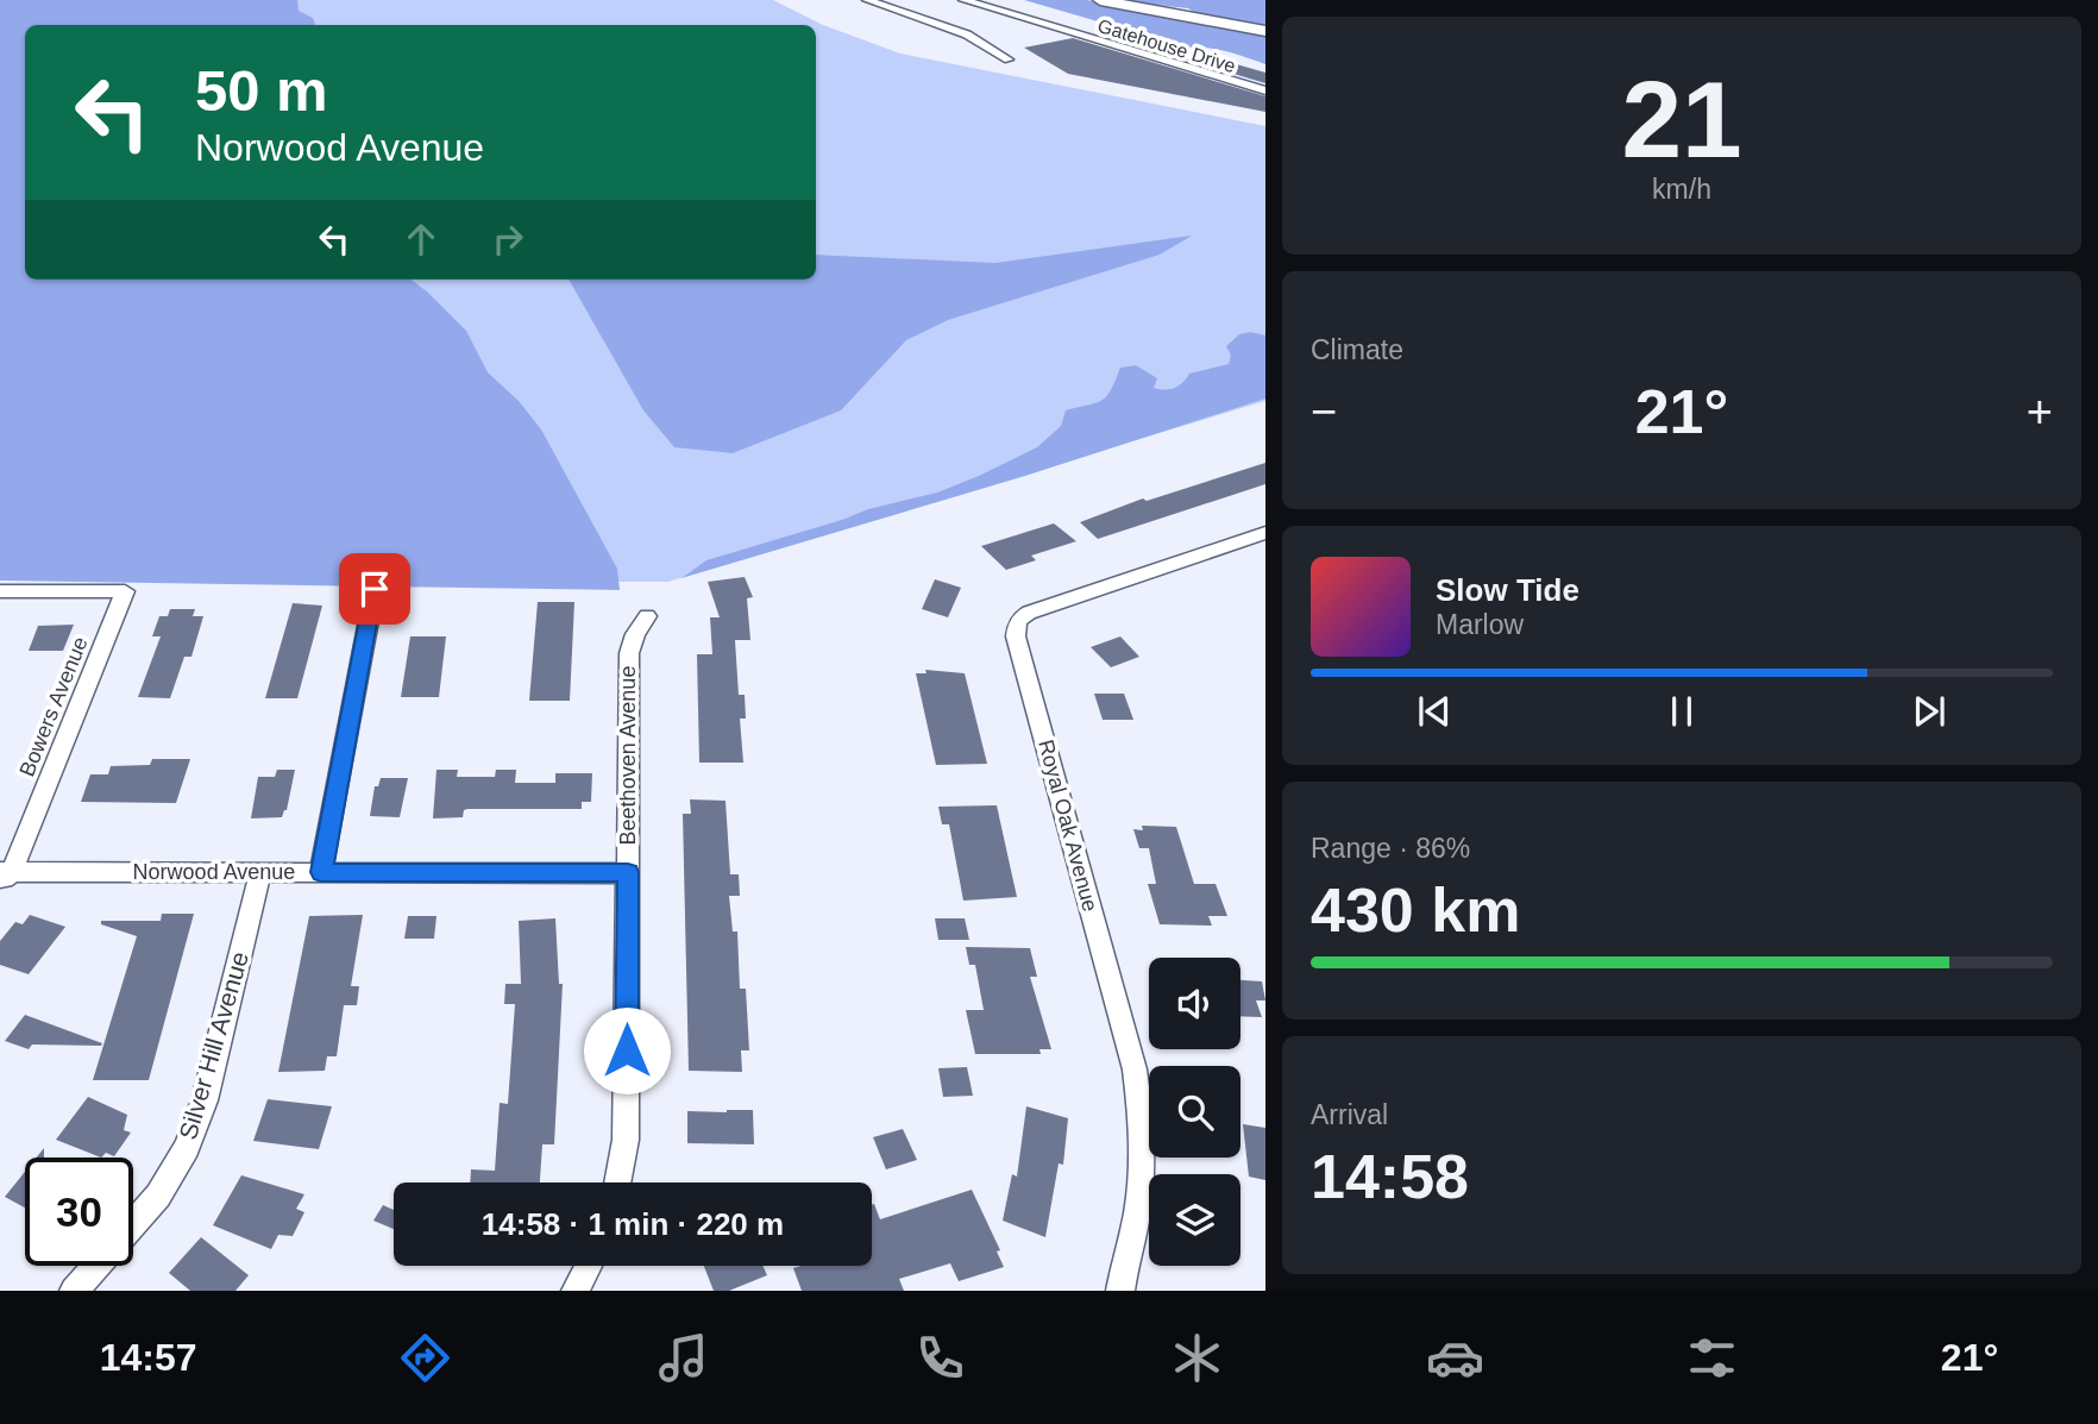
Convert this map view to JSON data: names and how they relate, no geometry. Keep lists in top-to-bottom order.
{
  "streets": {
    "street": [
      "Gatehouse Drive",
      "Bowers Avenue",
      "Beethoven Avenue",
      "Royal Oak Avenue",
      "Norwood Avenue",
      "Silver Hill Avenue"
    ]
  },
  "crossings": [
    ["Bowers Avenue", "Norwood Avenue"],
    ["Beethoven Avenue", "Norwood Avenue"],
    ["Norwood Avenue", "Silver Hill Avenue"]
  ],
  "page": {
    "tile": [
      ["21", "km/h"],
      "Climate",
      ["Range · 86%", "430 km"],
      ["Arrival", "14:58"]
    ],
    "turn": ["50 m", "Norwood Avenue"],
    "heat": ["−", "21°", "+"],
    "song": ["Slow Tide", "Marlow"],
    "limit": "30",
    "trip": "14:58 · 1 min · 220 m",
    "tabs": ["14:57", "21°"]
  }
}
